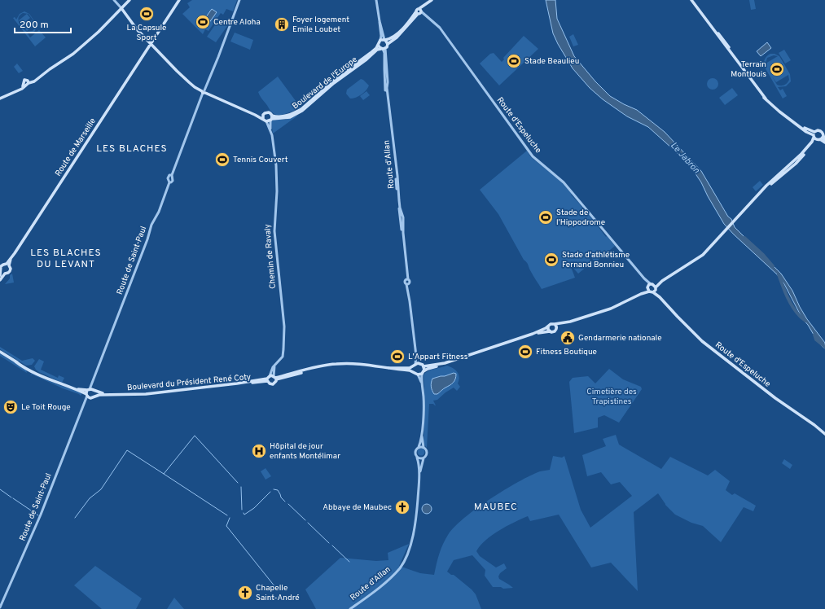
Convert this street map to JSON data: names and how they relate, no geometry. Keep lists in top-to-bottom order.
{
  "streets": {
    "main road": [
      "Boulevard de l'Europe",
      "Route d'Espeluche",
      "Route de Marseille",
      "Boulevard du Président René Coty"
    ],
    "street": ["Route d'Allan", "Chemin de Ravaly", "Route de Saint-Paul"]
  },
  "crossings": [
    ["Boulevard de l'Europe", "Route d'Allan"],
    ["Boulevard de l'Europe", "Chemin de Ravaly"],
    ["Chemin de Ravaly", "Boulevard du Président René Coty"],
    ["Route de Saint-Paul", "Boulevard du Président René Coty"]
  ],
  "districts": ["LES BLACHES", "LES BLACHES DU LEVANT", "MAUBEC"],
  "water": ["Le Jabron"],
  "parks": ["Cimetière des Trapistines"],
  "places": {
    "sports": [
      "La Capsule Sport",
      "Centre Aloha",
      "Stade Beaulieu",
      "Terrain Montlouis",
      "Tennis Couvert",
      "Stade de l'Hippodrome",
      "Stade d'athlétisme Fernand Bonnieu",
      "Fitness Boutique",
      "L'Appart Fitness"
    ],
    "building": ["Foyer logement Emile Loubet"],
    "public building": ["Gendarmerie nationale"],
    "theatre": ["Le Toit Rouge"],
    "hospital": ["Hôpital de jour enfants Montélimar"],
    "church": ["Abbaye de Maubec", "Chapelle Saint-André"]
  },
  "scale_bar": "200 m"
}
